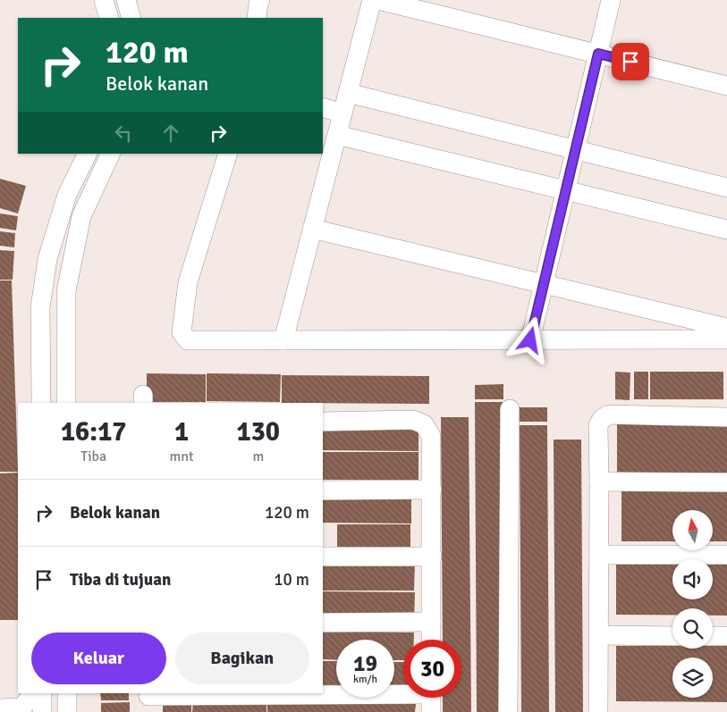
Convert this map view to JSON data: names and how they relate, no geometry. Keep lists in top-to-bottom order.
{
  "north": "top",
  "page": {
    "turn": ["120 m", "Belok kanan"],
    "eta": [
      "16:17",
      "Tiba",
      "1",
      "mnt",
      "130",
      "m"
    ],
    "list": [
      {
        "name": "Belok kanan",
        "value": "120 m"
      },
      {
        "name": "Tiba di tujuan",
        "value": "10 m"
      }
    ],
    "buttons": ["Keluar", "Bagikan"],
    "speed": "19 km/h",
    "limit": "30"
  }
}
